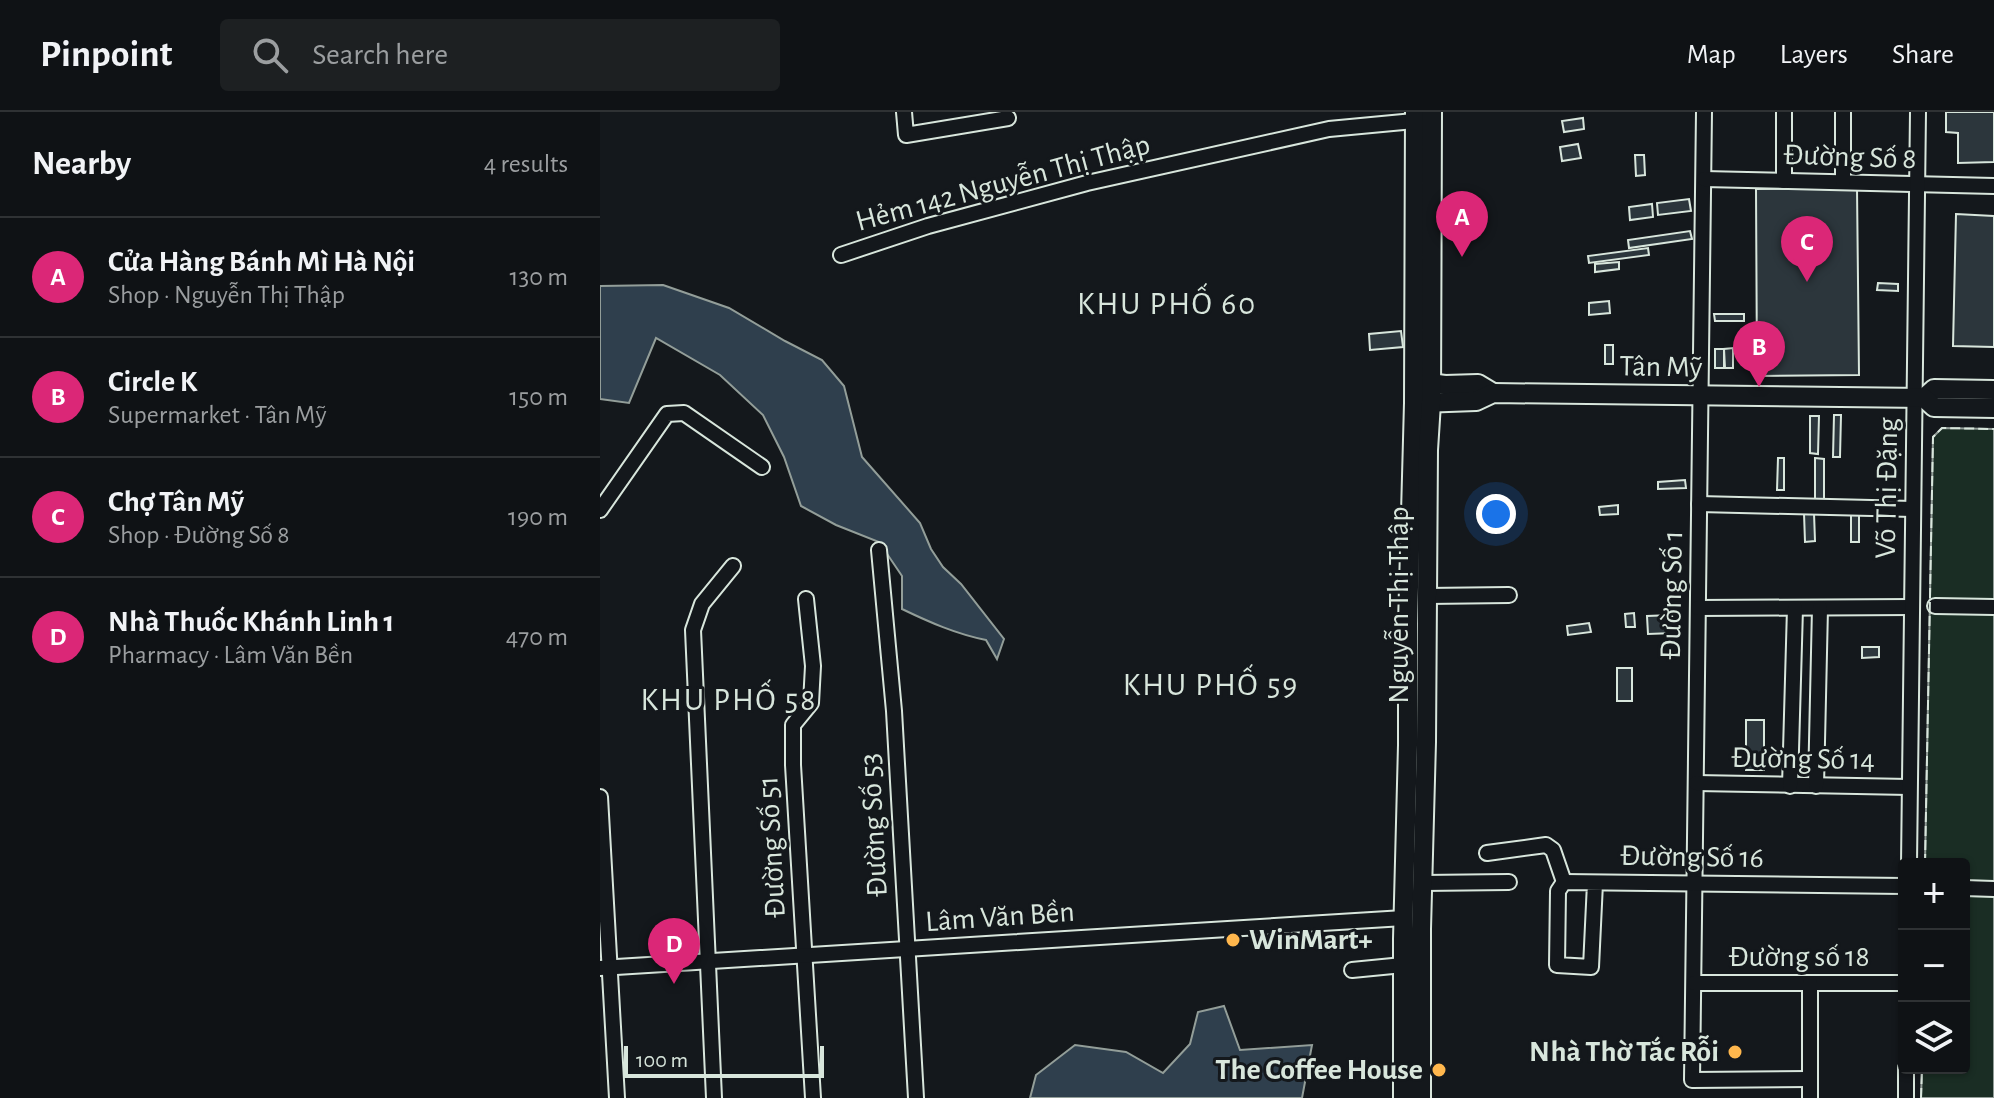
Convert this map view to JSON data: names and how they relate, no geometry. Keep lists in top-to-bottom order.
{
  "streets": {
    "main road": ["Tân Mỹ", "Nguyễn Thị Thập"],
    "street": [
      "Đường Số 8",
      "Hẻm 142 Nguyễn Thị Thập",
      "Võ Thị Đặng",
      "Đường Số 1",
      "Đường Số 14",
      "Đường Số 53",
      "Đường Số 51",
      "Đường Số 16",
      "Lâm Văn Bền",
      "Đường số 18"
    ]
  },
  "crossings": [
    ["Đường Số 8", "Võ Thị Đặng"],
    ["Đường Số 8", "Đường Số 1"],
    ["Hẻm 142 Nguyễn Thị Thập", "Nguyễn Thị Thập"],
    ["Tân Mỹ", "Võ Thị Đặng"],
    ["Tân Mỹ", "Đường Số 1"],
    ["Tân Mỹ", "Nguyễn Thị Thập"],
    ["Võ Thị Đặng", "Đường Số 14"],
    ["Đường Số 1", "Đường Số 14"],
    ["Đường Số 1", "Đường Số 16"],
    ["Đường Số 1", "Đường số 18"],
    ["Nguyễn Thị Thập", "Lâm Văn Bền"],
    ["Đường Số 53", "Lâm Văn Bền"],
    ["Đường Số 51", "Lâm Văn Bền"]
  ],
  "districts": ["KHU PHỐ 60", "KHU PHỐ 59", "KHU PHỐ 58"],
  "places": ["WinMart+", "Nhà Thờ Tắc Rỗi", "The Coffee House"],
  "scale_bar": "100 m",
  "page": {
    "header": "Pinpoint",
    "search": "Search here",
    "nav": ["Map", "Layers", "Share"],
    "heading": ["Nearby", "4 results"],
    "pins": [
      "A",
      "C",
      "B",
      "D"
    ],
    "list": [
      {
        "mark": "A",
        "name": "Cửa Hàng Bánh Mì Hà Nội",
        "note": "Shop · Nguyễn Thị Thập",
        "value": "130 m"
      },
      {
        "mark": "B",
        "name": "Circle K",
        "note": "Supermarket · Tân Mỹ",
        "value": "150 m"
      },
      {
        "mark": "C",
        "name": "Chợ Tân Mỹ",
        "note": "Shop · Đường Số 8",
        "value": "190 m"
      },
      {
        "mark": "D",
        "name": "Nhà Thuốc Khánh Linh 1",
        "note": "Pharmacy · Lâm Văn Bền",
        "value": "470 m"
      }
    ],
    "map_buttons": ["+", "−"],
    "scale": "100 m"
  }
}
